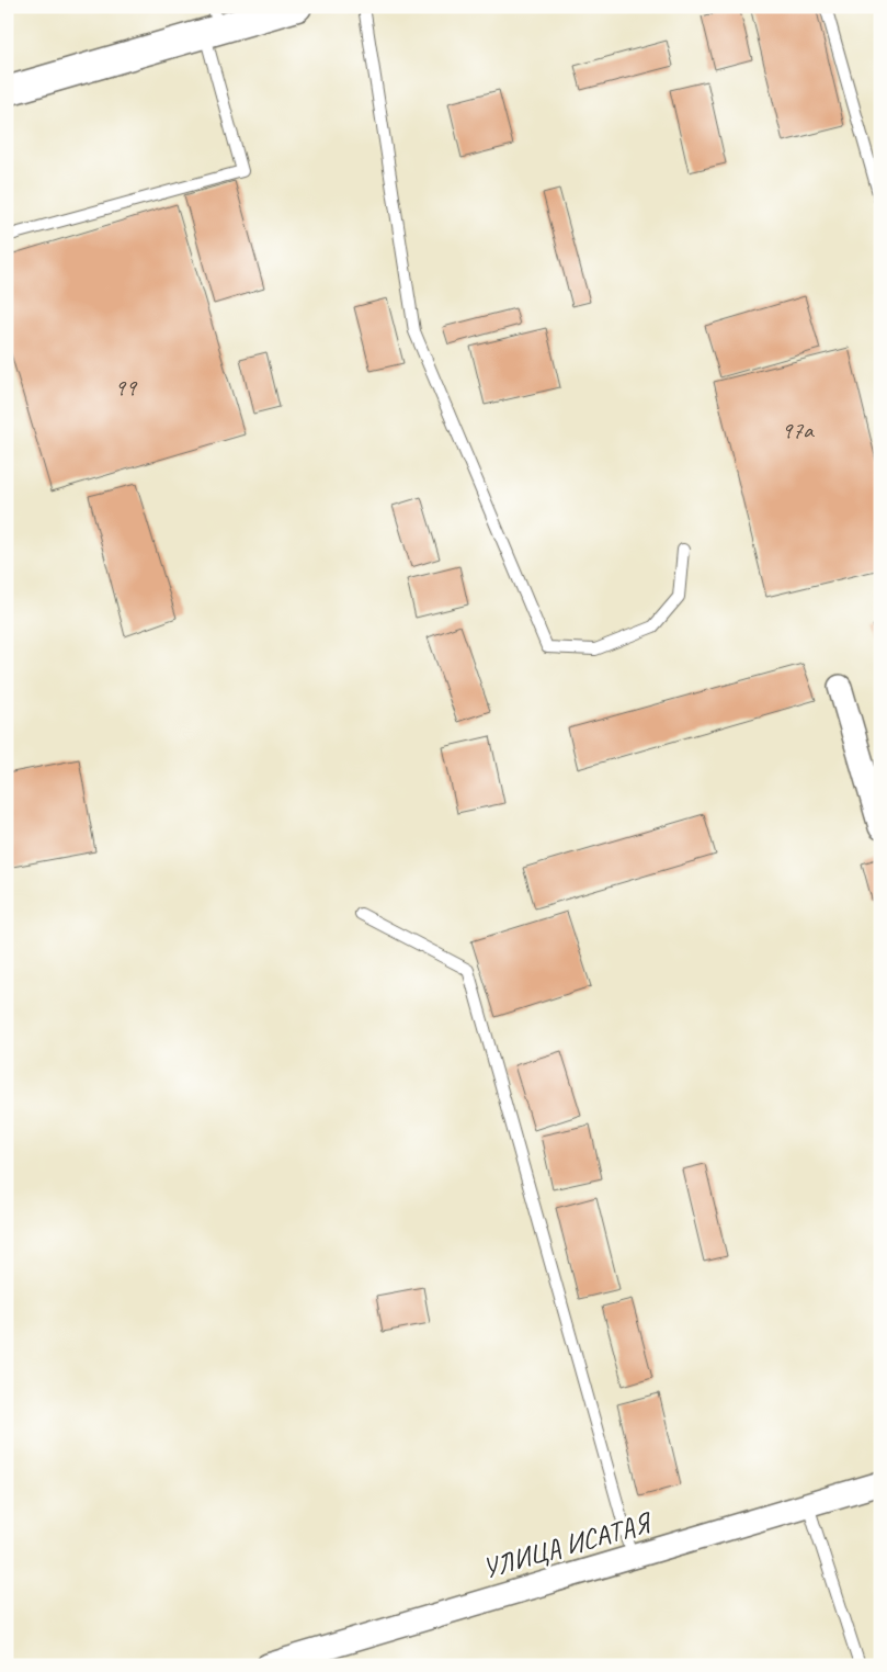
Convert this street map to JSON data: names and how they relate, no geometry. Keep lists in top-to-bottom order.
{
  "streets": {
    "street": ["УЛИЦА ИСАТАЯ"]
  },
  "house_numbers": ["99", "97а"]
}
